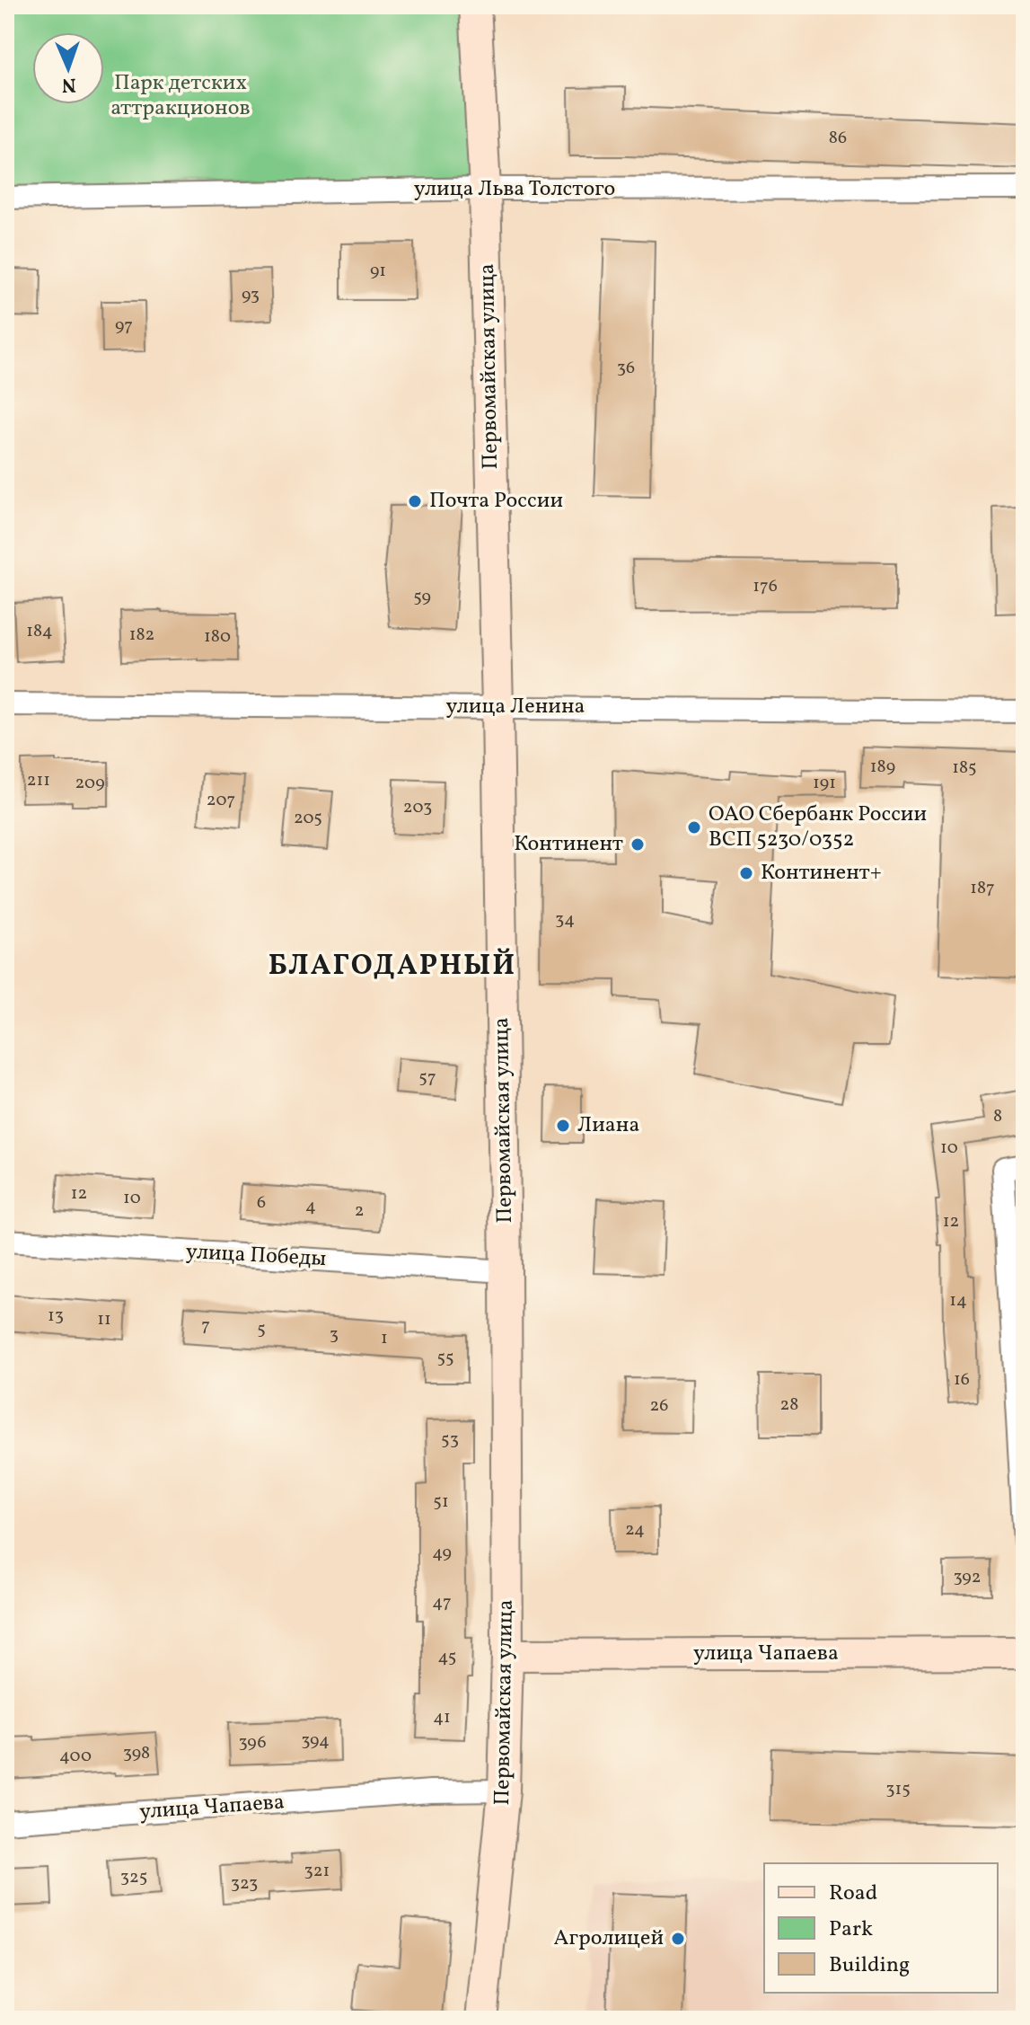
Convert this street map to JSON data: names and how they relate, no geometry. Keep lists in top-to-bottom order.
{
  "streets": {
    "main road": ["Первомайская улица", "улица Чапаева"],
    "street": ["улица Льва Толстого", "улица Ленина", "улица Победы"]
  },
  "crossings": [
    ["улица Льва Толстого", "Первомайская улица"],
    ["Первомайская улица", "улица Ленина"],
    ["Первомайская улица", "улица Победы"],
    ["Первомайская улица", "улица Чапаева"]
  ],
  "districts": ["БЛАГОДАРНЫЙ"],
  "parks": ["Парк детских аттракционов"],
  "places": [
    "Почта России",
    "ОАО Сбербанк России ВСП 5230/0352",
    "Континент",
    "Континент+",
    "Лиана",
    "Агролицей"
  ],
  "house_numbers": [
    "86",
    "91",
    "93",
    "97",
    "36",
    "176",
    "59",
    "184",
    "182",
    "180",
    "189",
    "185",
    "211",
    "209",
    "191",
    "207",
    "203",
    "205",
    "187",
    "34",
    "57",
    "8",
    "10",
    "12",
    "10",
    "6",
    "4",
    "2",
    "12",
    "14",
    "13",
    "11",
    "7",
    "5",
    "3",
    "1",
    "55",
    "16",
    "28",
    "26",
    "53",
    "51",
    "24",
    "49",
    "392",
    "47",
    "45",
    "41",
    "394",
    "396",
    "398",
    "400",
    "315",
    "321",
    "325",
    "323"
  ],
  "legend": ["Road", "Park", "Building"],
  "north": "bottom"
}
